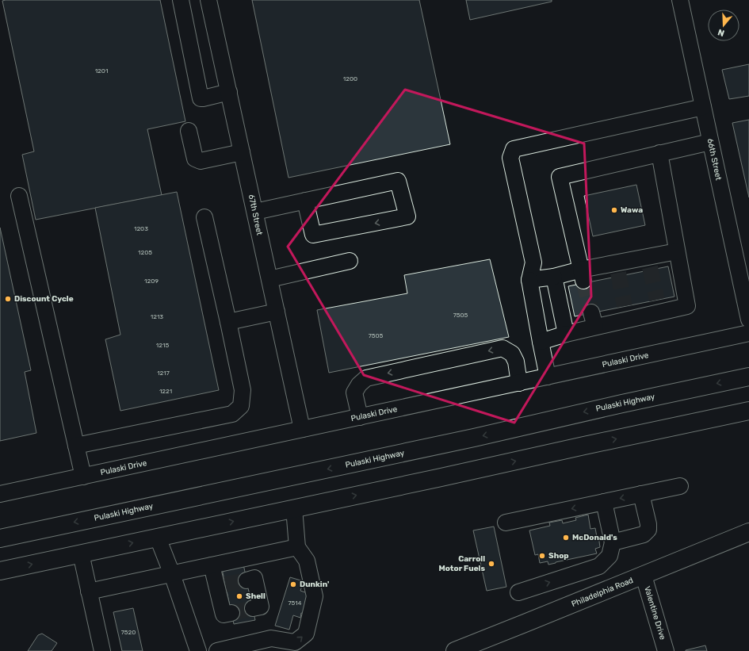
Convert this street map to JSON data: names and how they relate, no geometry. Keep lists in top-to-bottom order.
{
  "streets": {
    "main road": ["Pulaski Highway", "Philadelphia Road"],
    "street": [
      "66th Street",
      "67th Street",
      "Pulaski Drive",
      "Valentine Drive"
    ]
  },
  "crossings": [
    ["67th Street", "Pulaski Drive"],
    ["Philadelphia Road", "Valentine Drive"]
  ],
  "places": [
    "Wawa",
    "Discount Cycle",
    "McDonald's",
    "Shop",
    "Carroll Motor Fuels",
    "Dunkin'",
    "Shell"
  ],
  "house_numbers": [
    "1201",
    "1200",
    "1203",
    "1205",
    "1209",
    "7505",
    "1213",
    "7505",
    "1215",
    "1217",
    "1221",
    "7514",
    "7520"
  ],
  "north": "bottom"
}
